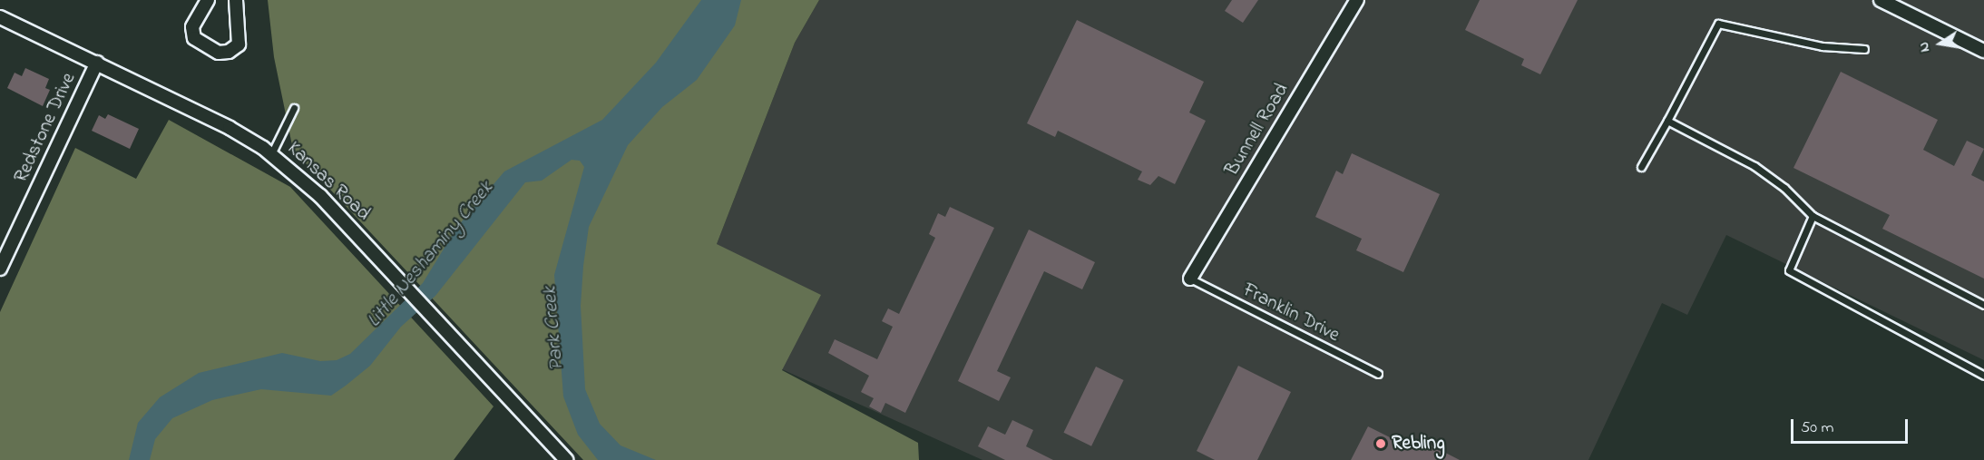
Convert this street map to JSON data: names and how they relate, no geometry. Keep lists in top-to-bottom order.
{
  "streets": {
    "street": ["Redstone Drive", "Bunnell Road", "Kansas Road"],
    "lane": ["Franklin Drive"]
  },
  "crossings": [
    ["Redstone Drive", "Kansas Road"],
    ["Bunnell Road", "Franklin Drive"]
  ],
  "water": ["Little Neshaminy Creek", "Park Creek"],
  "places": ["Rebling"],
  "scale_bar": "50 m",
  "north": "left"
}
